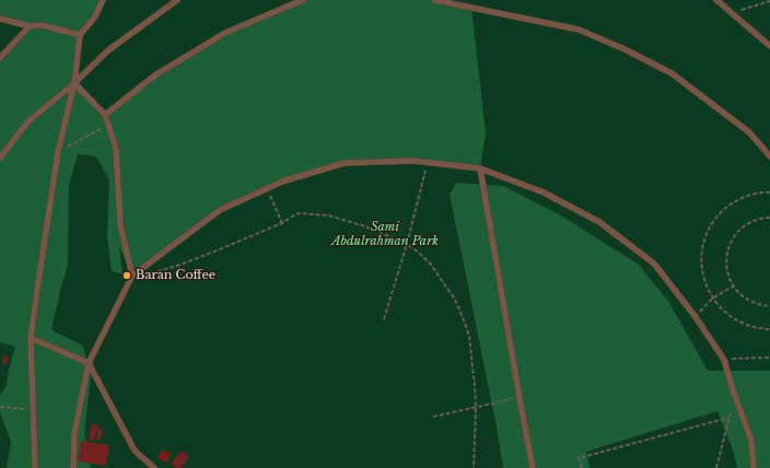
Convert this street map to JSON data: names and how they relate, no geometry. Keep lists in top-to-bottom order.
{
  "parks": ["Sami Abdulrahman Park"],
  "places": ["Baran Coffee"]
}
